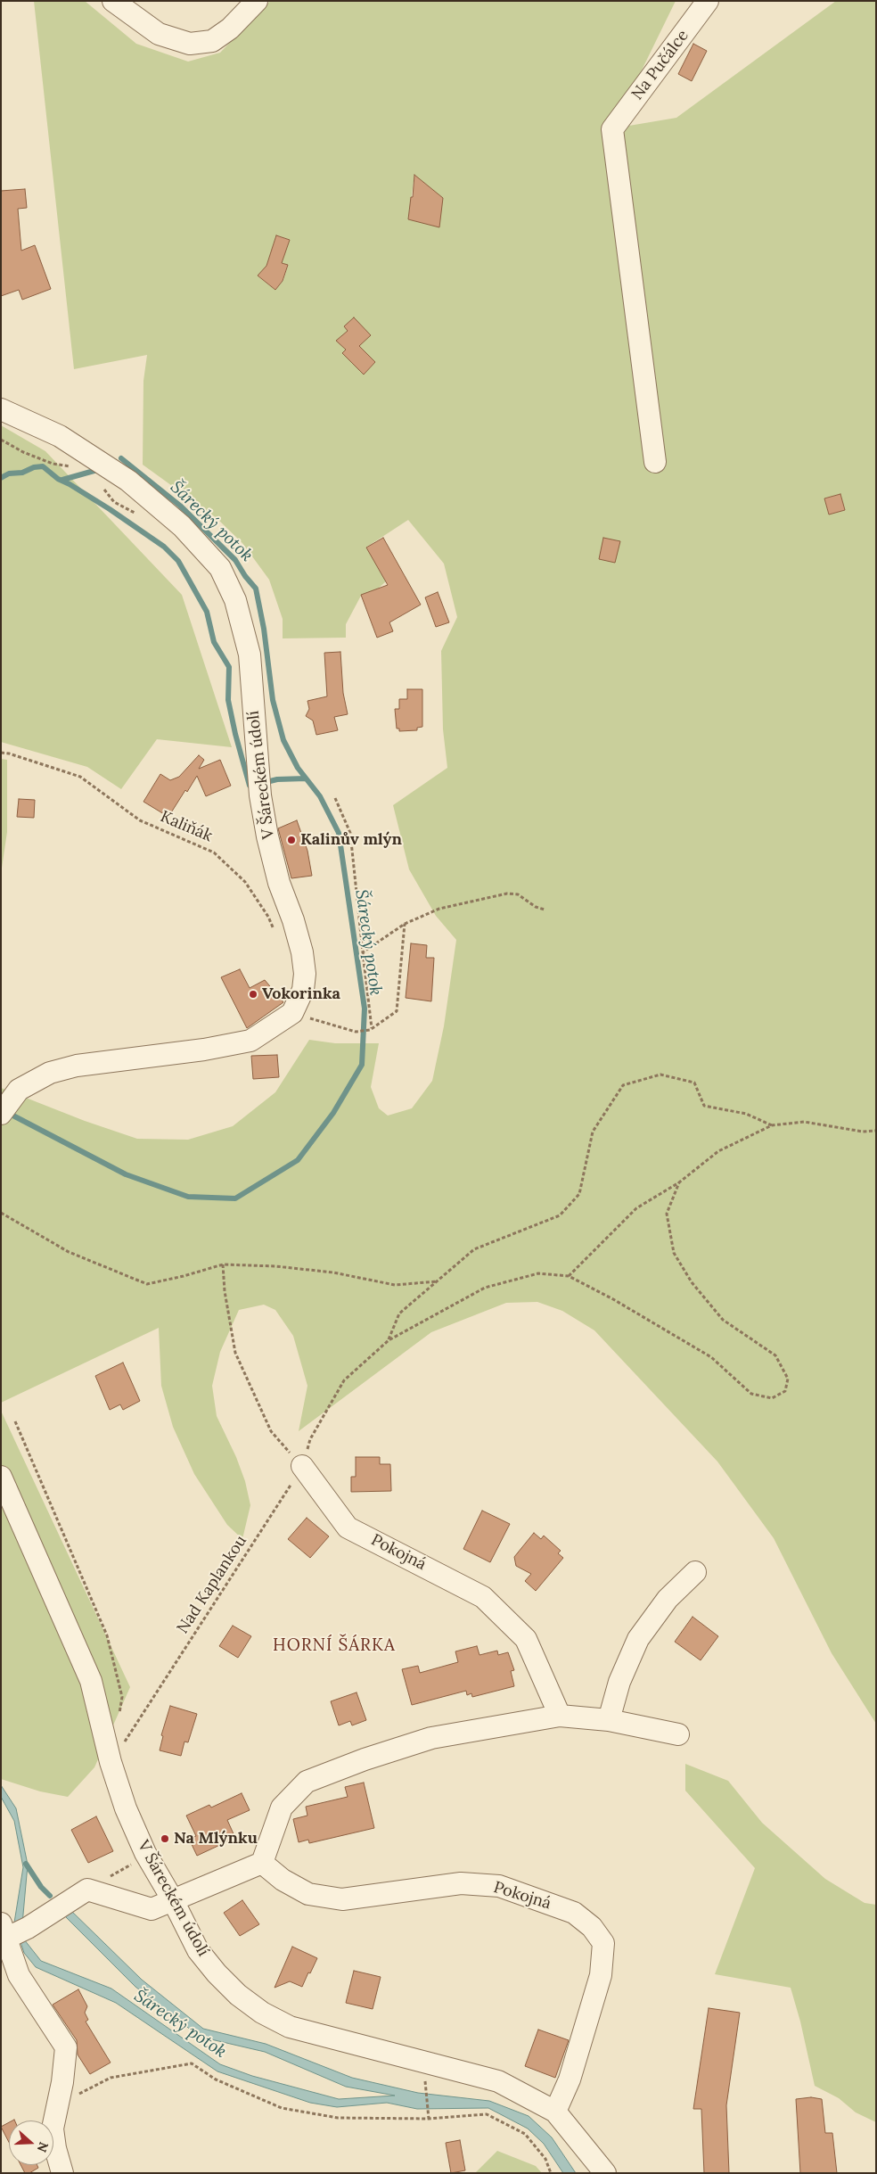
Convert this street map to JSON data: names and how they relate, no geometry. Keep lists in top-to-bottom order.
{
  "streets": {
    "street": ["Na Pučálce", "V Šáreckém údolí", "Pokojná"],
    "path": ["Kaliňák", "Nad Kaplankou"]
  },
  "crossings": [
    ["V Šáreckém údolí", "Pokojná"],
    ["V Šáreckém údolí", "Nad Kaplankou"],
    ["Pokojná", "Nad Kaplankou"]
  ],
  "districts": ["HORNÍ ŠÁRKA"],
  "water": ["Šárecký potok"],
  "places": ["Kalinův mlýn", "Vokorinka", "Na Mlýnku"],
  "north": "right"
}
